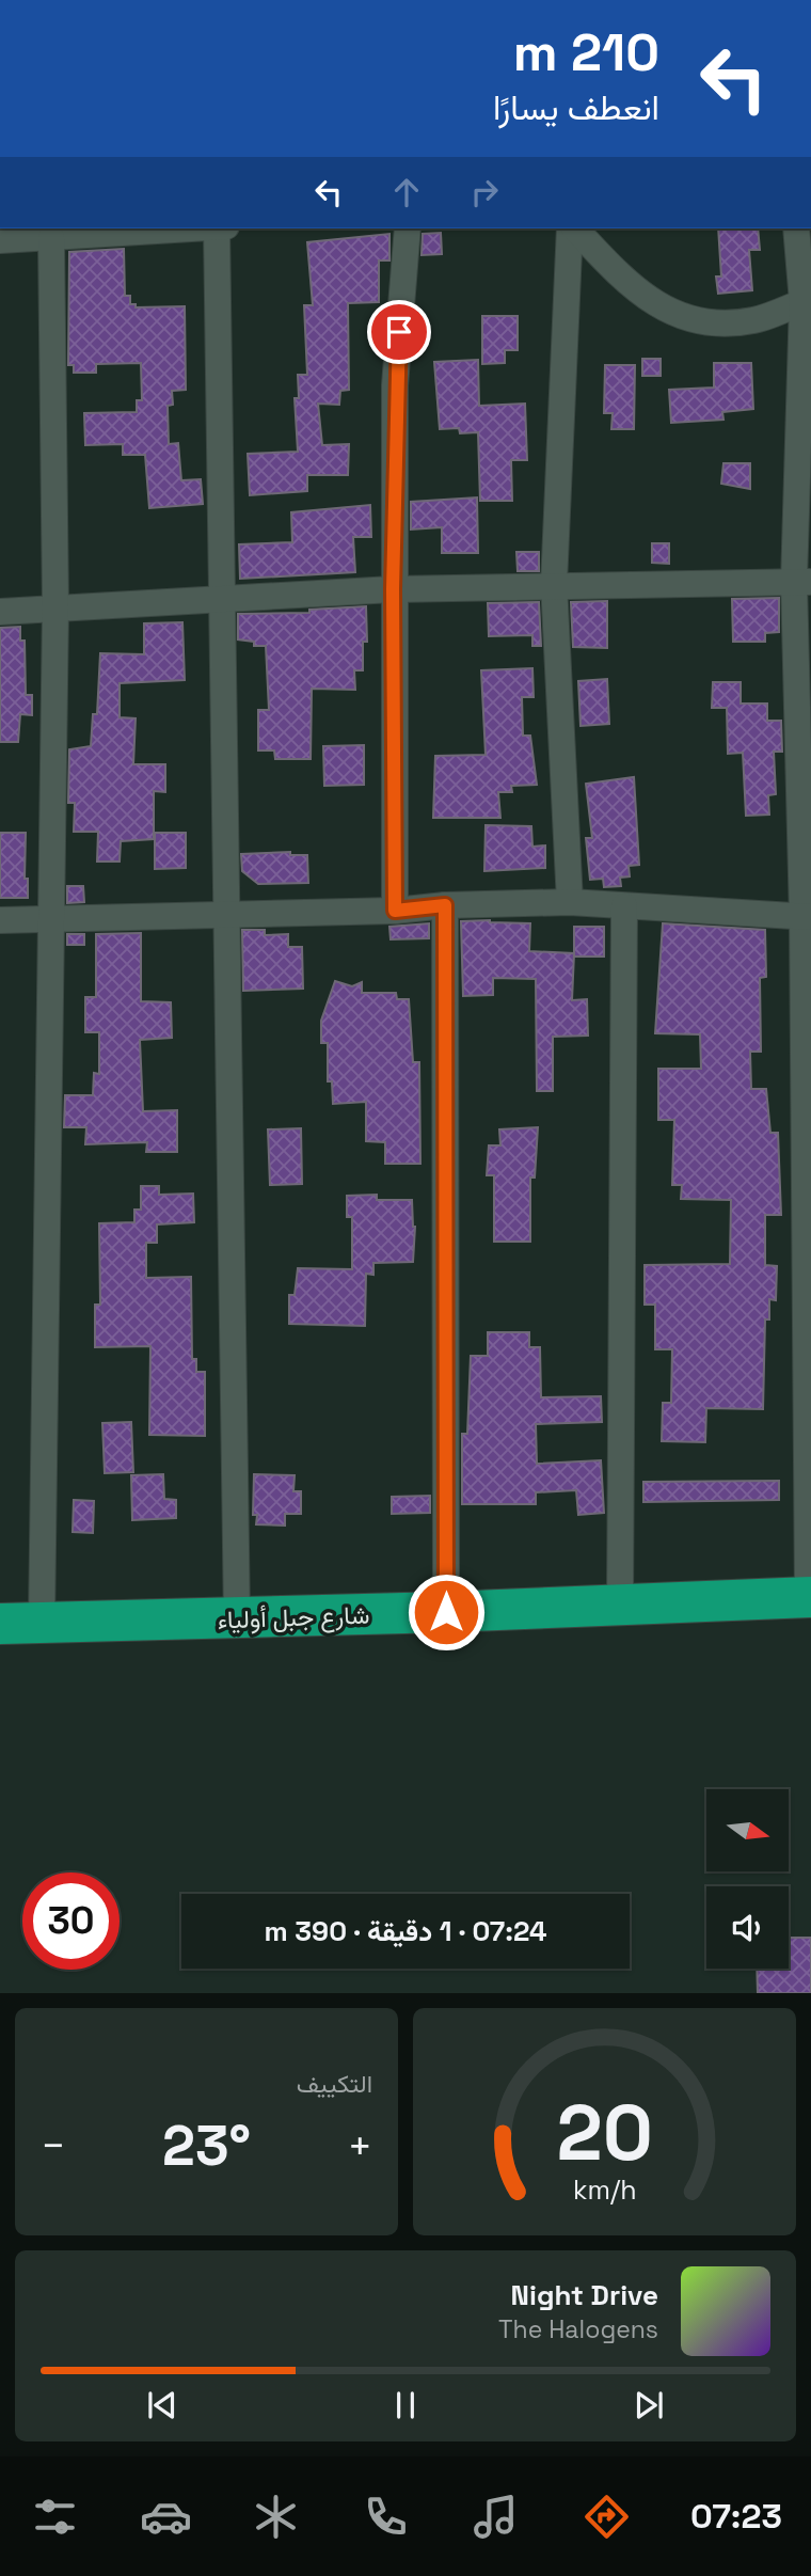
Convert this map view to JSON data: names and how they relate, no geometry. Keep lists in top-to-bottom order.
{
  "streets": {
    "highway": ["شارع جبل أولياء"]
  },
  "north": "right",
  "page": {
    "turn": ["210 m", "انعطف يسارًا"],
    "limit": "30",
    "trip": "07:24 · 1 دقيقة · 390 m",
    "tile": "التكييف",
    "heat": ["−", "23°", "+"],
    "song": ["Night Drive", "The Halogens"],
    "tabs": "07:23",
    "gauge": ["20", "km/h"]
  }
}
